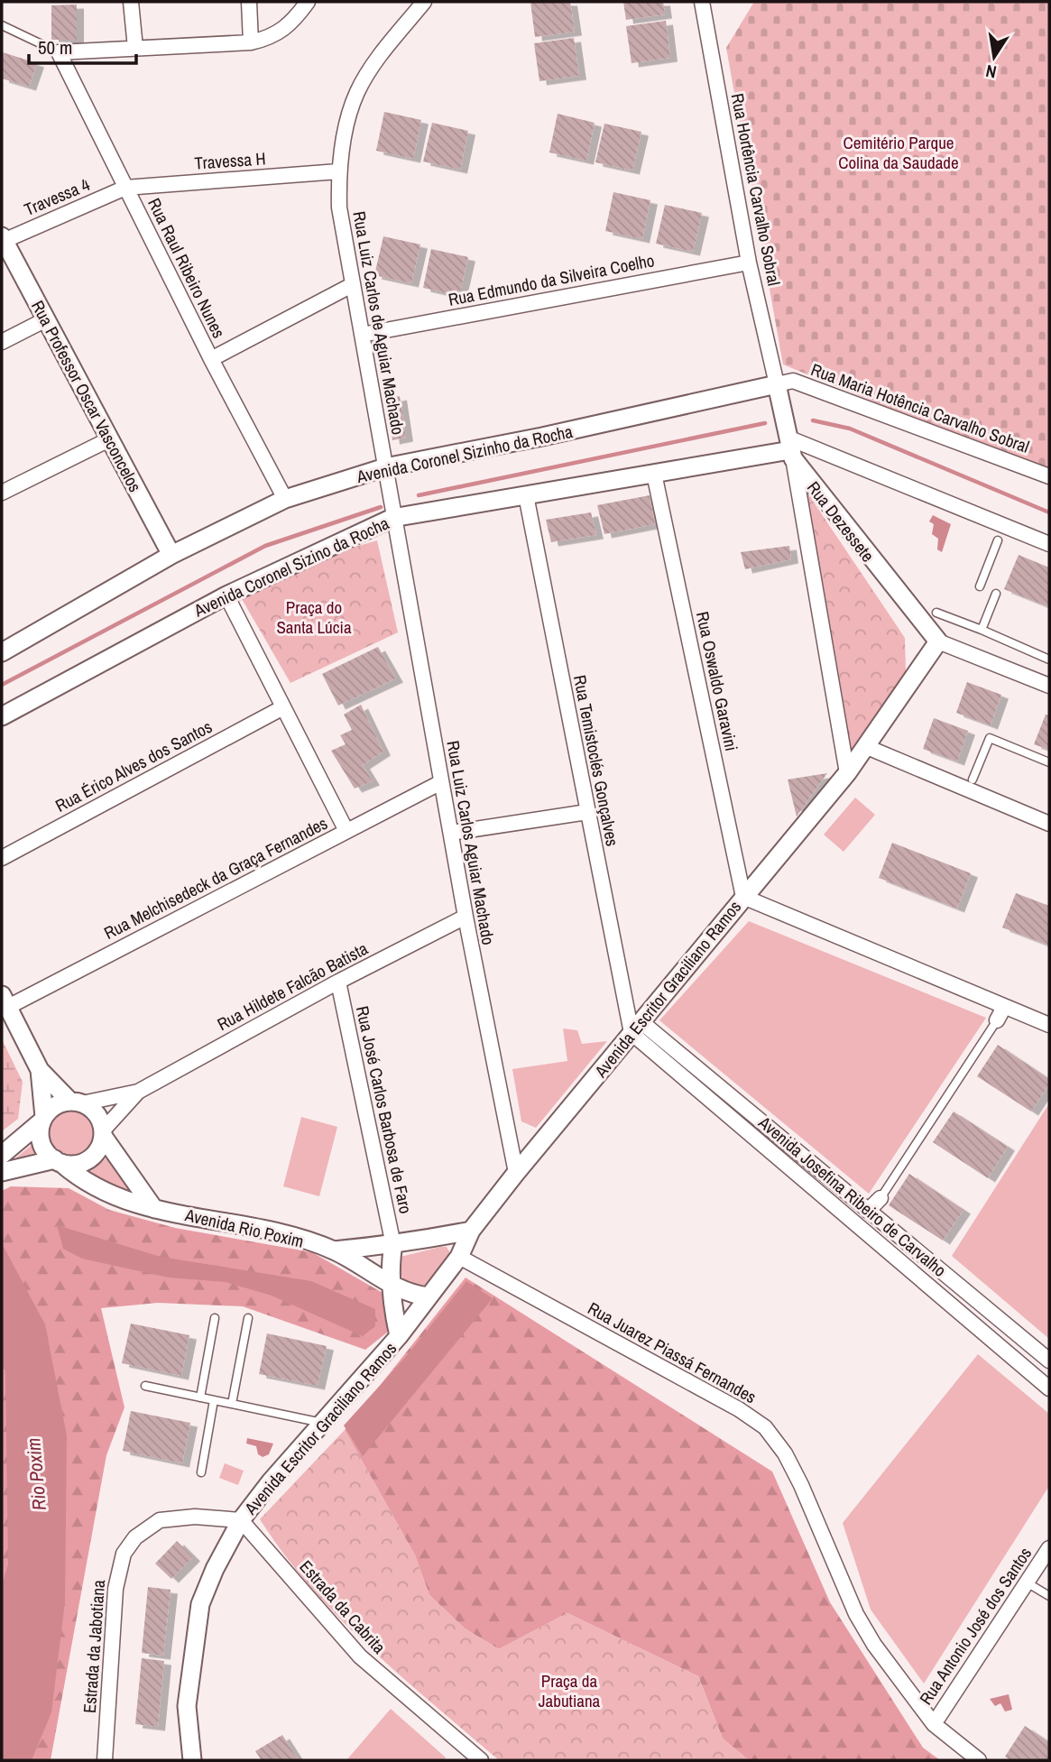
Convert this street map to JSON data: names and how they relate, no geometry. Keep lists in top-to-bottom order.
{
  "streets": {
    "street": [
      "Travessa H",
      "Rua Hortência Carvalho Sobral",
      "Travessa 4",
      "Rua Raul Ribeiro Nunes",
      "Rua Edmundo da Silveira Coelho",
      "Rua Luiz Carlos de Aguiar Machado",
      "Rua Professor Oscar Vasconcelos",
      "Rua Maria Hotência Carvalho Sobral",
      "Avenida Coronel Sizinho da Rocha",
      "Rua Dezessete",
      "Avenida Coronel Sizino da Rocha",
      "Rua Oswaldo Garavini",
      "Rua Temistoclés Gonçalves",
      "Rua Érico Alves dos Santos",
      "Rua Luiz Carlos Aguiar Machado",
      "Rua Melchisedeck da Graça Fernandes",
      "Rua Hildete Falcão Batista",
      "Avenida Escritor Graciliano Ramos",
      "Rua José Carlos Barbosa de Faro",
      "Avenida Josefina Ribeiro de Carvalho",
      "Avenida Rio Poxim",
      "Rua Juarez Piassá Fernandes",
      "Estrada da Cabrita",
      "Rua Antonio José dos Santos",
      "Estrada da Jabotiana"
    ]
  },
  "crossings": [
    ["Travessa H", "Travessa 4"],
    ["Travessa H", "Rua Raul Ribeiro Nunes"],
    ["Travessa H", "Rua Luiz Carlos de Aguiar Machado"],
    ["Rua Hortência Carvalho Sobral", "Rua Edmundo da Silveira Coelho"],
    ["Rua Hortência Carvalho Sobral", "Rua Maria Hotência Carvalho Sobral"],
    ["Rua Hortência Carvalho Sobral", "Avenida Coronel Sizinho da Rocha"],
    ["Rua Hortência Carvalho Sobral", "Rua Dezessete"],
    ["Travessa 4", "Rua Raul Ribeiro Nunes"],
    ["Travessa 4", "Rua Professor Oscar Vasconcelos"],
    ["Rua Raul Ribeiro Nunes", "Avenida Coronel Sizinho da Rocha"],
    ["Rua Edmundo da Silveira Coelho", "Rua Luiz Carlos de Aguiar Machado"],
    ["Rua Luiz Carlos de Aguiar Machado", "Avenida Coronel Sizinho da Rocha"],
    ["Rua Luiz Carlos de Aguiar Machado", "Avenida Coronel Sizino da Rocha"],
    ["Rua Luiz Carlos de Aguiar Machado", "Rua Luiz Carlos Aguiar Machado"],
    ["Rua Professor Oscar Vasconcelos", "Avenida Coronel Sizinho da Rocha"],
    ["Rua Maria Hotência Carvalho Sobral", "Avenida Coronel Sizinho da Rocha"],
    ["Rua Maria Hotência Carvalho Sobral", "Rua Dezessete"],
    ["Avenida Coronel Sizinho da Rocha", "Rua Dezessete"],
    ["Rua Dezessete", "Avenida Coronel Sizino da Rocha"],
    ["Rua Dezessete", "Avenida Escritor Graciliano Ramos"],
    ["Avenida Coronel Sizino da Rocha", "Rua Oswaldo Garavini"],
    ["Avenida Coronel Sizino da Rocha", "Rua Temistoclés Gonçalves"],
    ["Avenida Coronel Sizino da Rocha", "Rua Luiz Carlos Aguiar Machado"],
    ["Rua Oswaldo Garavini", "Avenida Escritor Graciliano Ramos"],
    ["Rua Temistoclés Gonçalves", "Avenida Escritor Graciliano Ramos"],
    ["Rua Temistoclés Gonçalves", "Avenida Josefina Ribeiro de Carvalho"],
    ["Rua Luiz Carlos Aguiar Machado", "Rua Melchisedeck da Graça Fernandes"],
    ["Rua Luiz Carlos Aguiar Machado", "Rua Hildete Falcão Batista"],
    ["Rua Luiz Carlos Aguiar Machado", "Avenida Escritor Graciliano Ramos"],
    ["Rua Hildete Falcão Batista", "Rua José Carlos Barbosa de Faro"],
    ["Rua Hildete Falcão Batista", "Avenida Rio Poxim"],
    ["Avenida Escritor Graciliano Ramos", "Rua José Carlos Barbosa de Faro"],
    ["Avenida Escritor Graciliano Ramos", "Avenida Josefina Ribeiro de Carvalho"],
    ["Avenida Escritor Graciliano Ramos", "Avenida Rio Poxim"],
    ["Avenida Escritor Graciliano Ramos", "Rua Juarez Piassá Fernandes"],
    ["Avenida Escritor Graciliano Ramos", "Estrada da Cabrita"],
    ["Avenida Escritor Graciliano Ramos", "Estrada da Jabotiana"],
    ["Rua José Carlos Barbosa de Faro", "Avenida Rio Poxim"],
    ["Rua José Carlos Barbosa de Faro", "Rua Juarez Piassá Fernandes"],
    ["Avenida Rio Poxim", "Rua Juarez Piassá Fernandes"],
    ["Rua Juarez Piassá Fernandes", "Rua Antonio José dos Santos"],
    ["Estrada da Cabrita", "Estrada da Jabotiana"]
  ],
  "water": ["Rio Poxim"],
  "parks": ["Cemitério Parque Colina da Saudade", "Praça do Santa Lúcia", "Praça da Jabutiana"],
  "scale_bar": "50 m",
  "north": "bottom"
}
